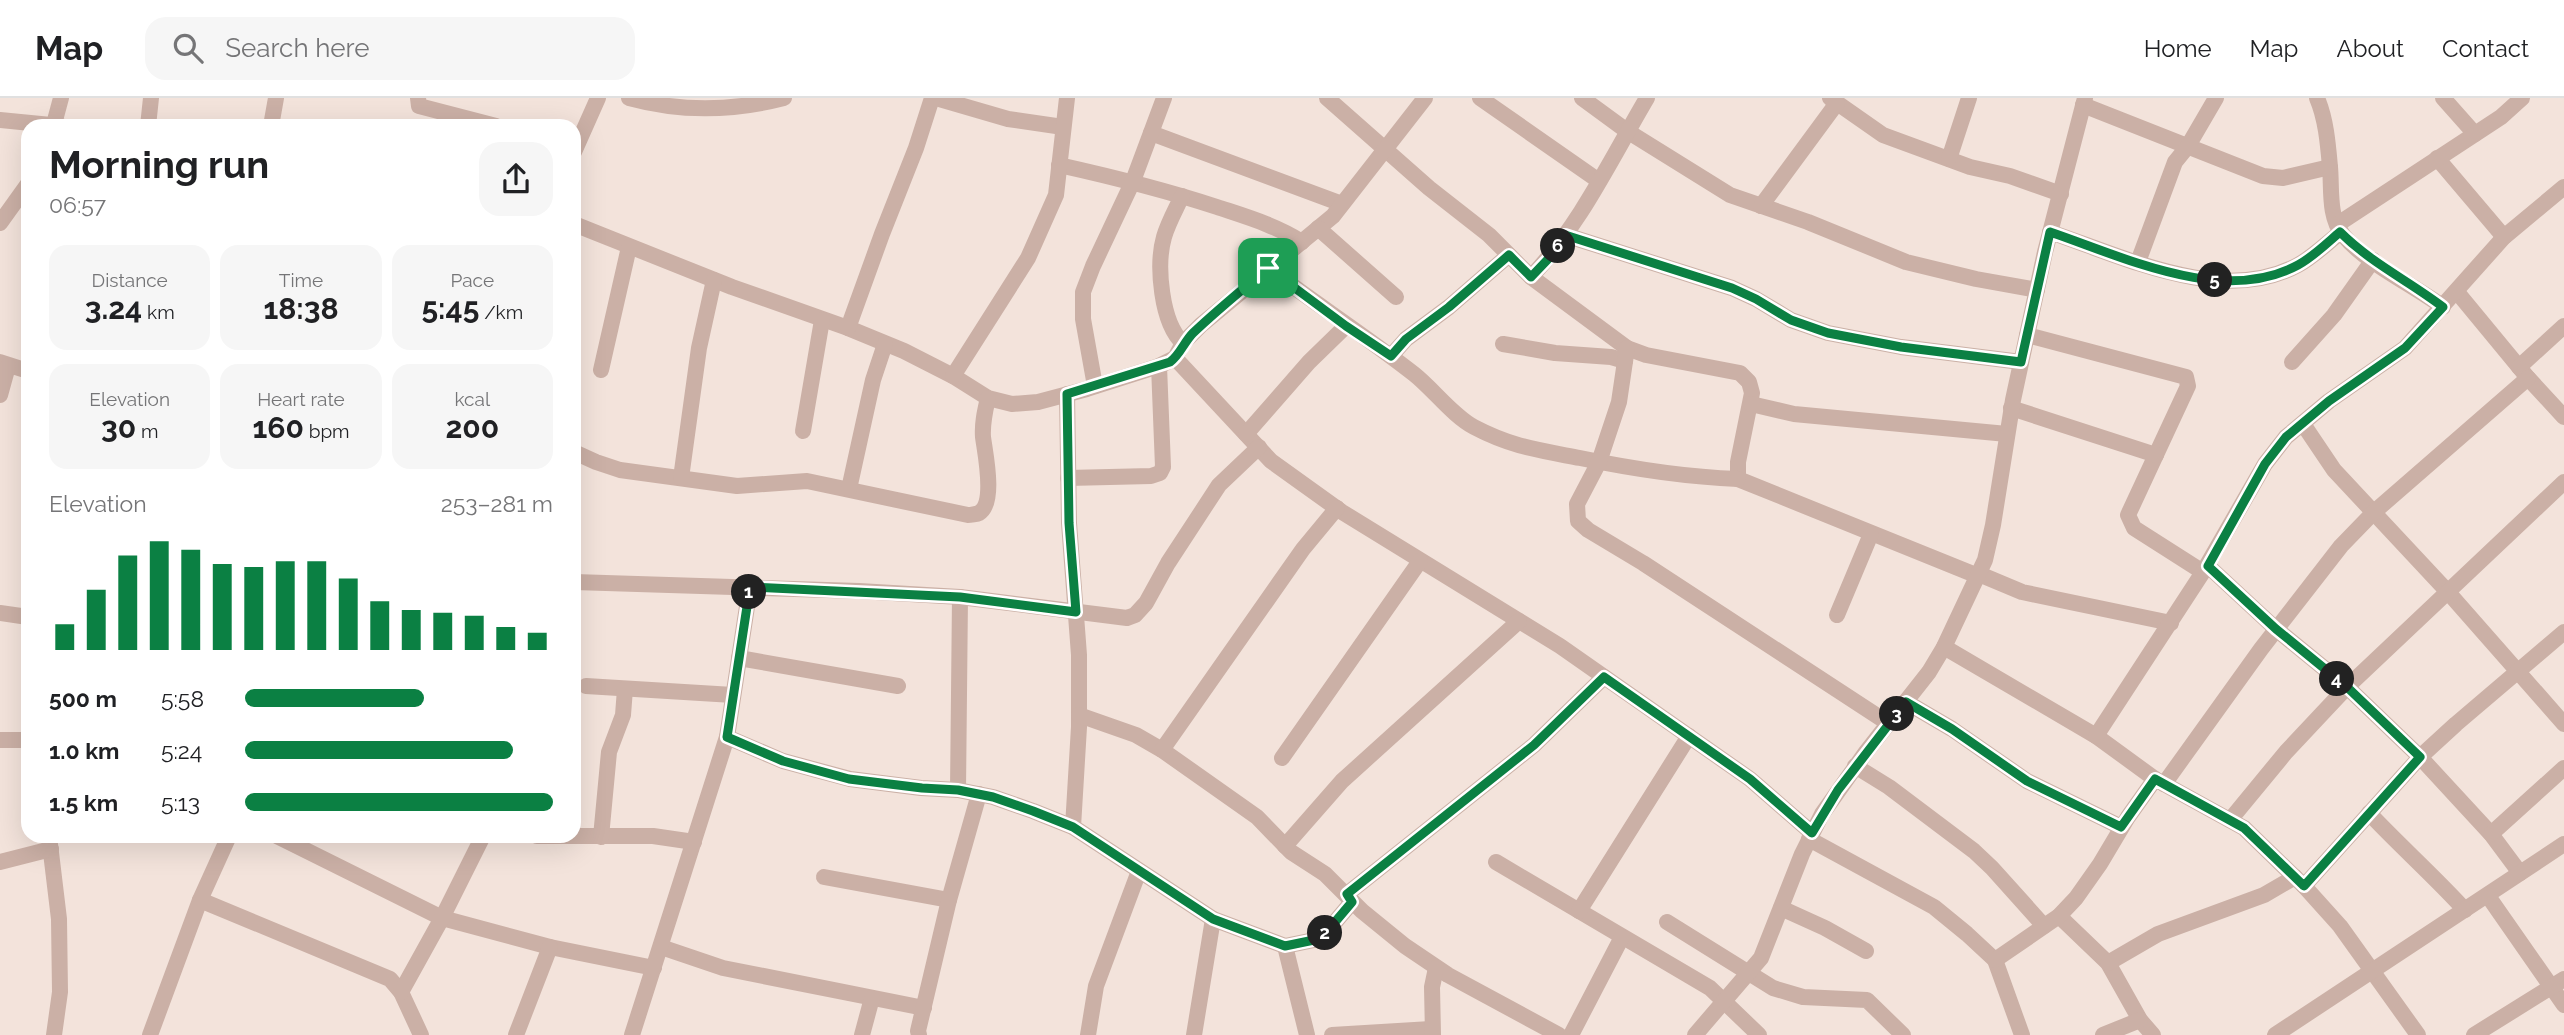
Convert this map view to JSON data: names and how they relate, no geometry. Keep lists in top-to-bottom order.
{
  "page": {
    "header": "Map",
    "search": "Search here",
    "nav": [
      "Home",
      "Map",
      "About",
      "Contact"
    ],
    "heading": ["Morning run", "06:57"],
    "pins": [
      "6",
      "5",
      "1",
      "4",
      "3",
      "2"
    ],
    "stats": [
      ["Distance", "3.24 km"],
      ["Time", "18:38"],
      ["Pace", "5:45 /km"],
      ["Elevation", "30 m"],
      ["Heart rate", "160 bpm"],
      ["kcal", "200"]
    ],
    "chart": ["Elevation", "253–281 m"],
    "list": [
      {
        "name": "500 m",
        "note": "5:58"
      },
      {
        "name": "1.0 km",
        "note": "5:24"
      },
      {
        "name": "1.5 km",
        "note": "5:13"
      }
    ]
  }
}
